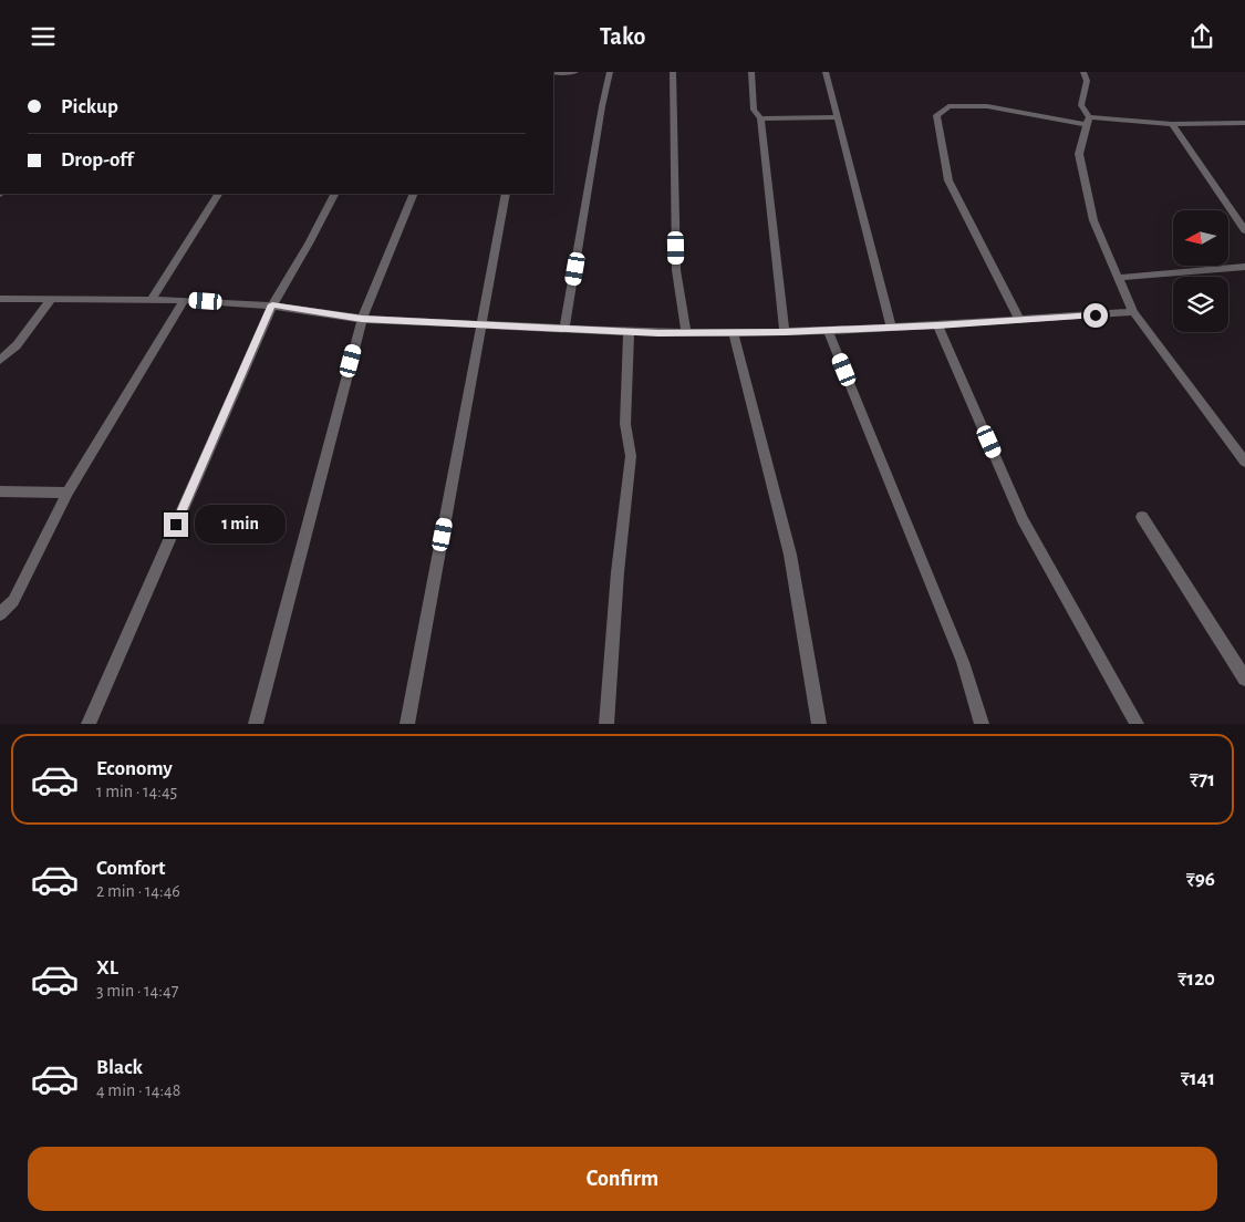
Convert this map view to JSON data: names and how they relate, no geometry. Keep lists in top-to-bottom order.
{
  "north": "left",
  "page": {
    "header": "Tako",
    "banner": ["Pickup", "Drop-off"],
    "bubble": "1 min",
    "list": [
      {
        "name": "Economy",
        "note": "1 min · 14:45",
        "value": "₹71"
      },
      {
        "name": "Comfort",
        "note": "2 min · 14:46",
        "value": "₹96"
      },
      {
        "name": "XL",
        "note": "3 min · 14:47",
        "value": "₹120"
      },
      {
        "name": "Black",
        "note": "4 min · 14:48",
        "value": "₹141"
      }
    ],
    "buttons": "Confirm"
  }
}
